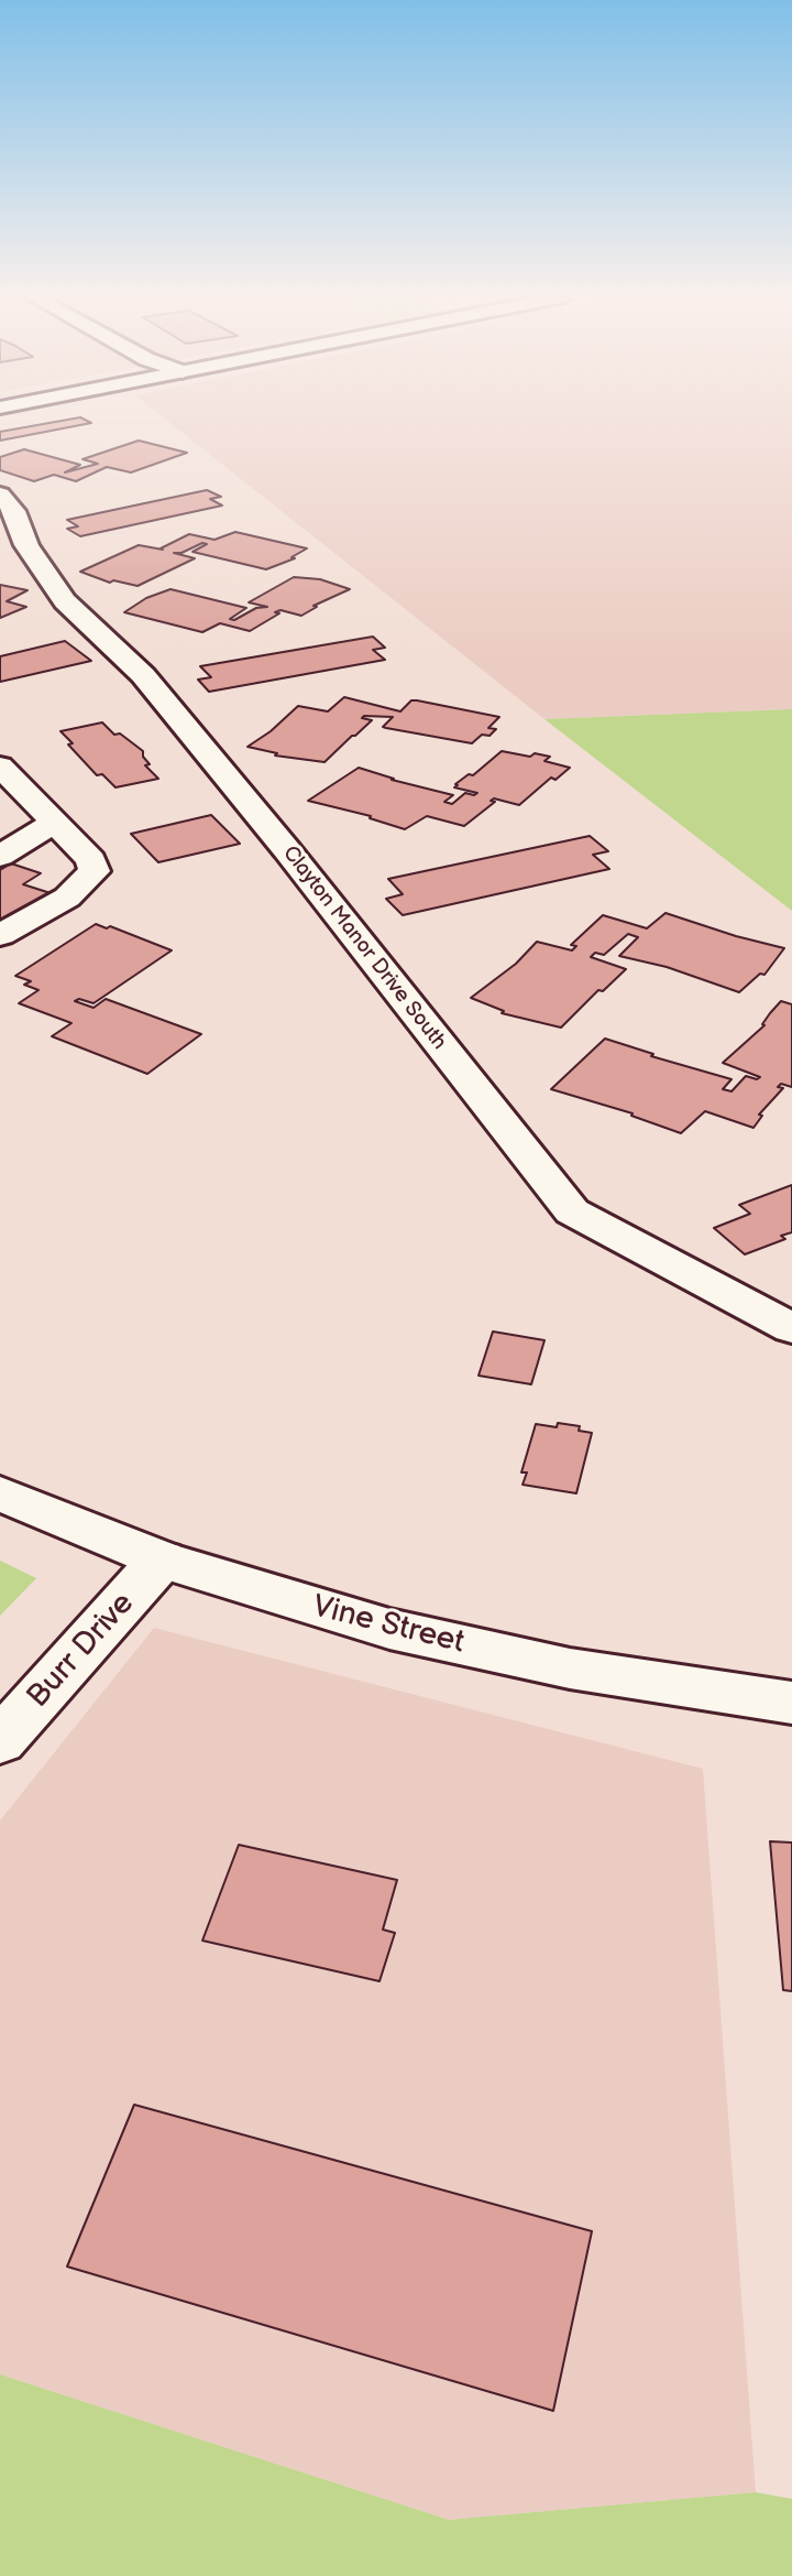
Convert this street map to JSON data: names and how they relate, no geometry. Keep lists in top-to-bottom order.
{
  "streets": {
    "street": ["Clayton Manor Drive South", "Vine Street", "Burr Drive"]
  },
  "crossings": [
    ["Vine Street", "Burr Drive"]
  ]
}
